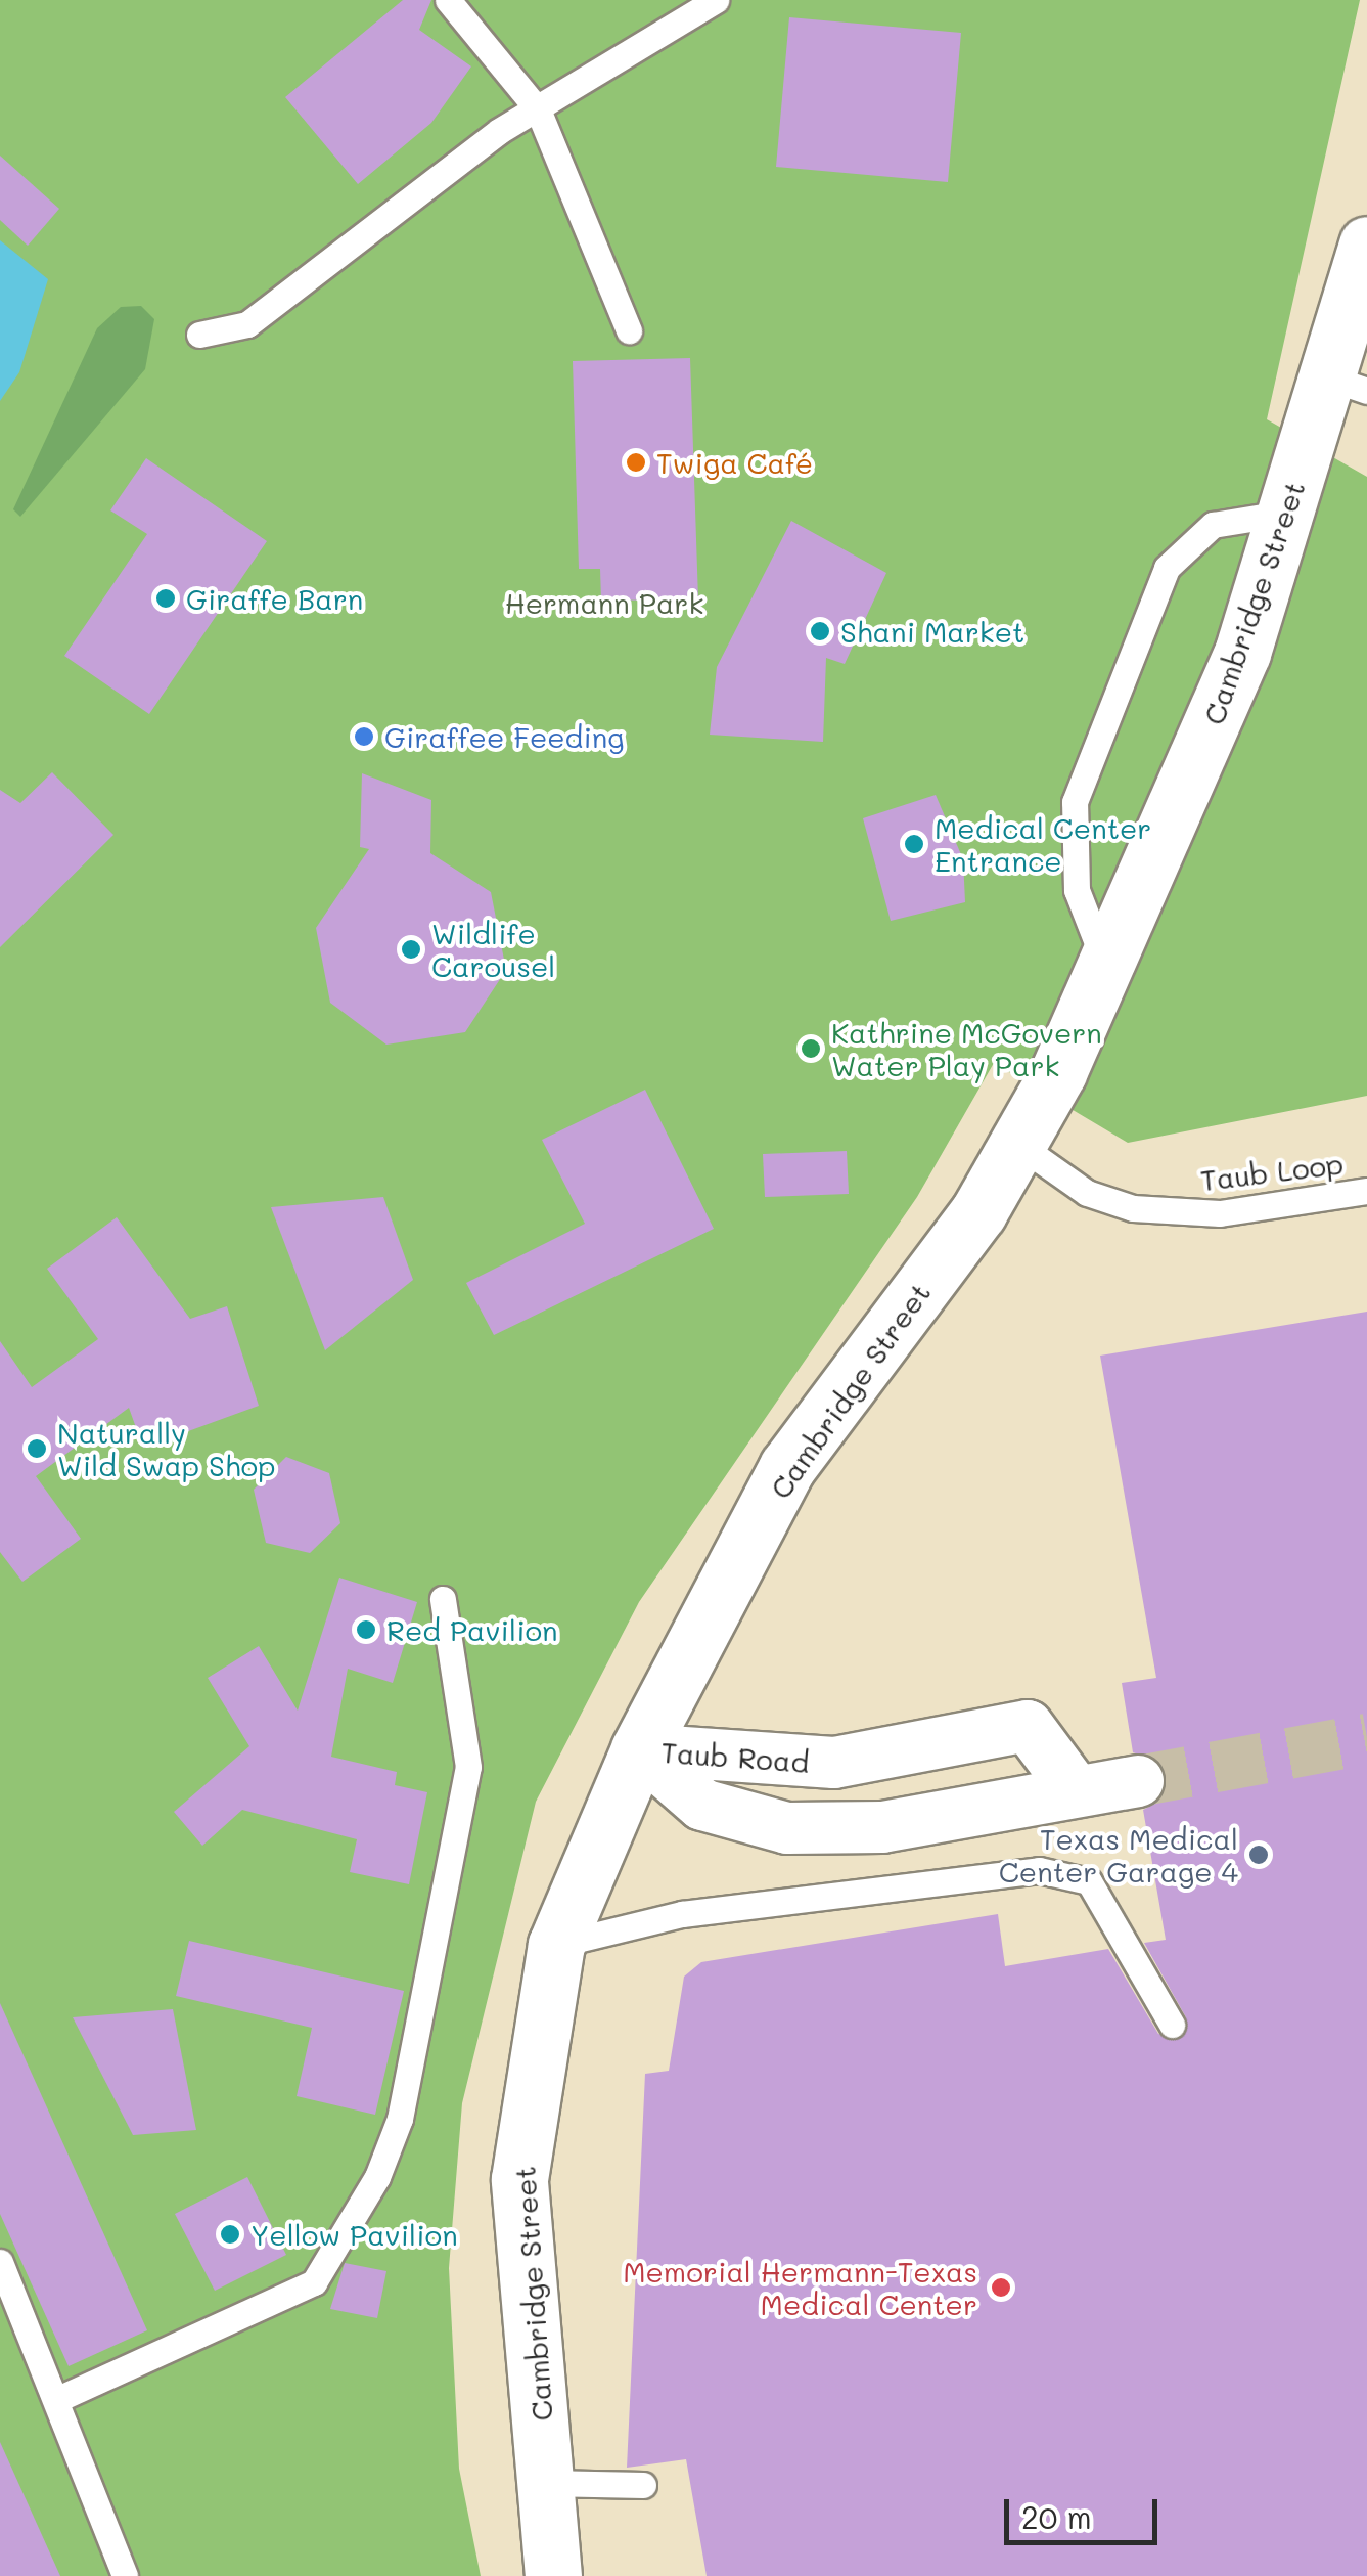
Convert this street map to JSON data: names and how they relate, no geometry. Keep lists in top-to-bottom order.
{
  "streets": {
    "street": ["Cambridge Street", "Taub Road"],
    "lane": ["Taub Loop"]
  },
  "crossings": [
    ["Cambridge Street", "Taub Loop"],
    ["Cambridge Street", "Taub Road"]
  ],
  "parks": ["Hermann Park"],
  "places": [
    "Twiga Café",
    "Giraffe Barn",
    "Shani Market",
    "Giraffee Feeding",
    "Medical Center Entrance",
    "Wildlife Carousel",
    "Kathrine McGovern Water Play Park",
    "Naturally Wild Swap Shop",
    "Red Pavilion",
    "Texas Medical Center Garage 4",
    "Yellow Pavilion",
    "Memorial Hermann-Texas Medical Center"
  ],
  "scale_bar": "20 m"
}
